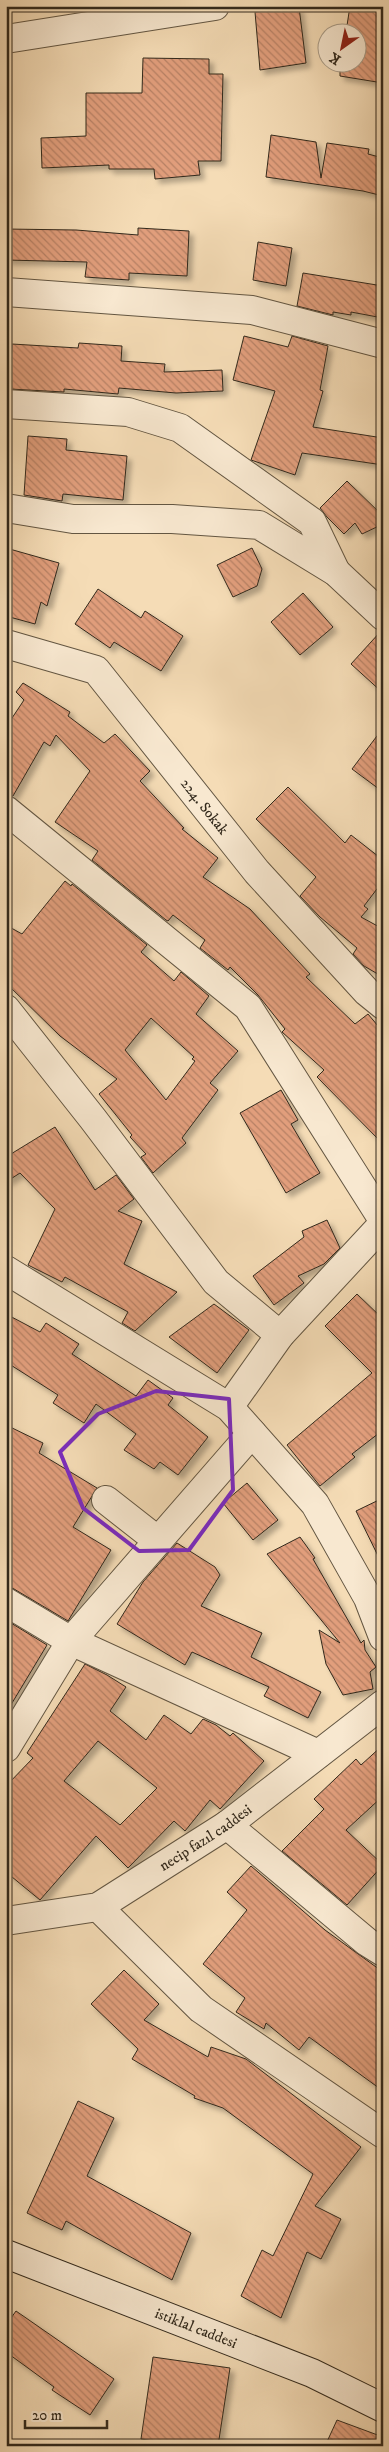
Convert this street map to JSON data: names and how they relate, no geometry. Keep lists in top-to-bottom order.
{
  "streets": {
    "street": ["224. Sokak", "necip fazıl caddesi", "istiklal caddesi"]
  },
  "scale_bar": "20 m",
  "north": "bottom left"
}
